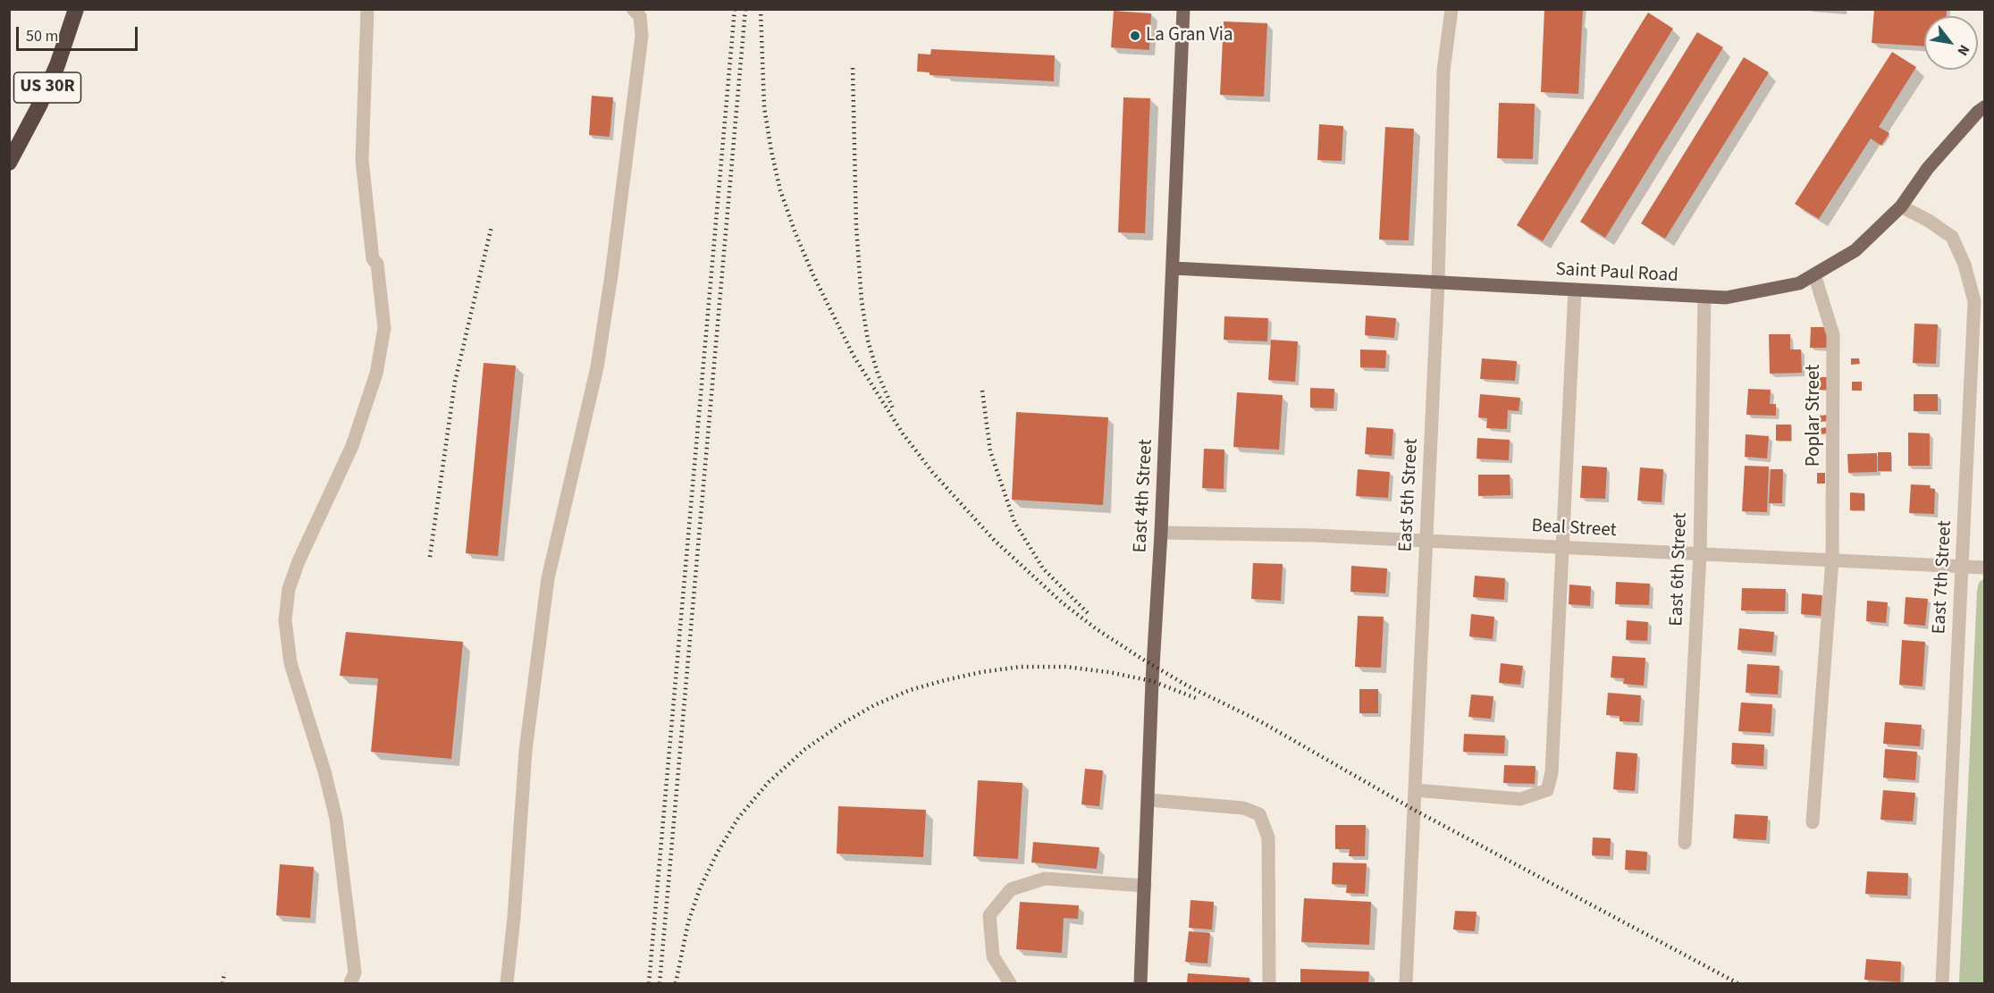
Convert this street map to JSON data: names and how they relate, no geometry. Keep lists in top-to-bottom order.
{
  "streets": {
    "highway": ["US 30R"],
    "main road": ["Saint Paul Road", "East 4th Street"],
    "street": [
      "Poplar Street",
      "East 5th Street",
      "Beal Street",
      "East 6th Street",
      "East 7th Street"
    ]
  },
  "crossings": [
    ["Saint Paul Road", "Poplar Street"],
    ["Saint Paul Road", "East 5th Street"],
    ["Saint Paul Road", "East 4th Street"],
    ["Saint Paul Road", "East 6th Street"],
    ["Saint Paul Road", "East 7th Street"],
    ["Poplar Street", "Beal Street"],
    ["East 5th Street", "Beal Street"],
    ["East 4th Street", "Beal Street"],
    ["Beal Street", "East 6th Street"],
    ["Beal Street", "East 7th Street"]
  ],
  "places": ["La Gran Via"],
  "scale_bar": "50 m",
  "north": "bottom right"
}
